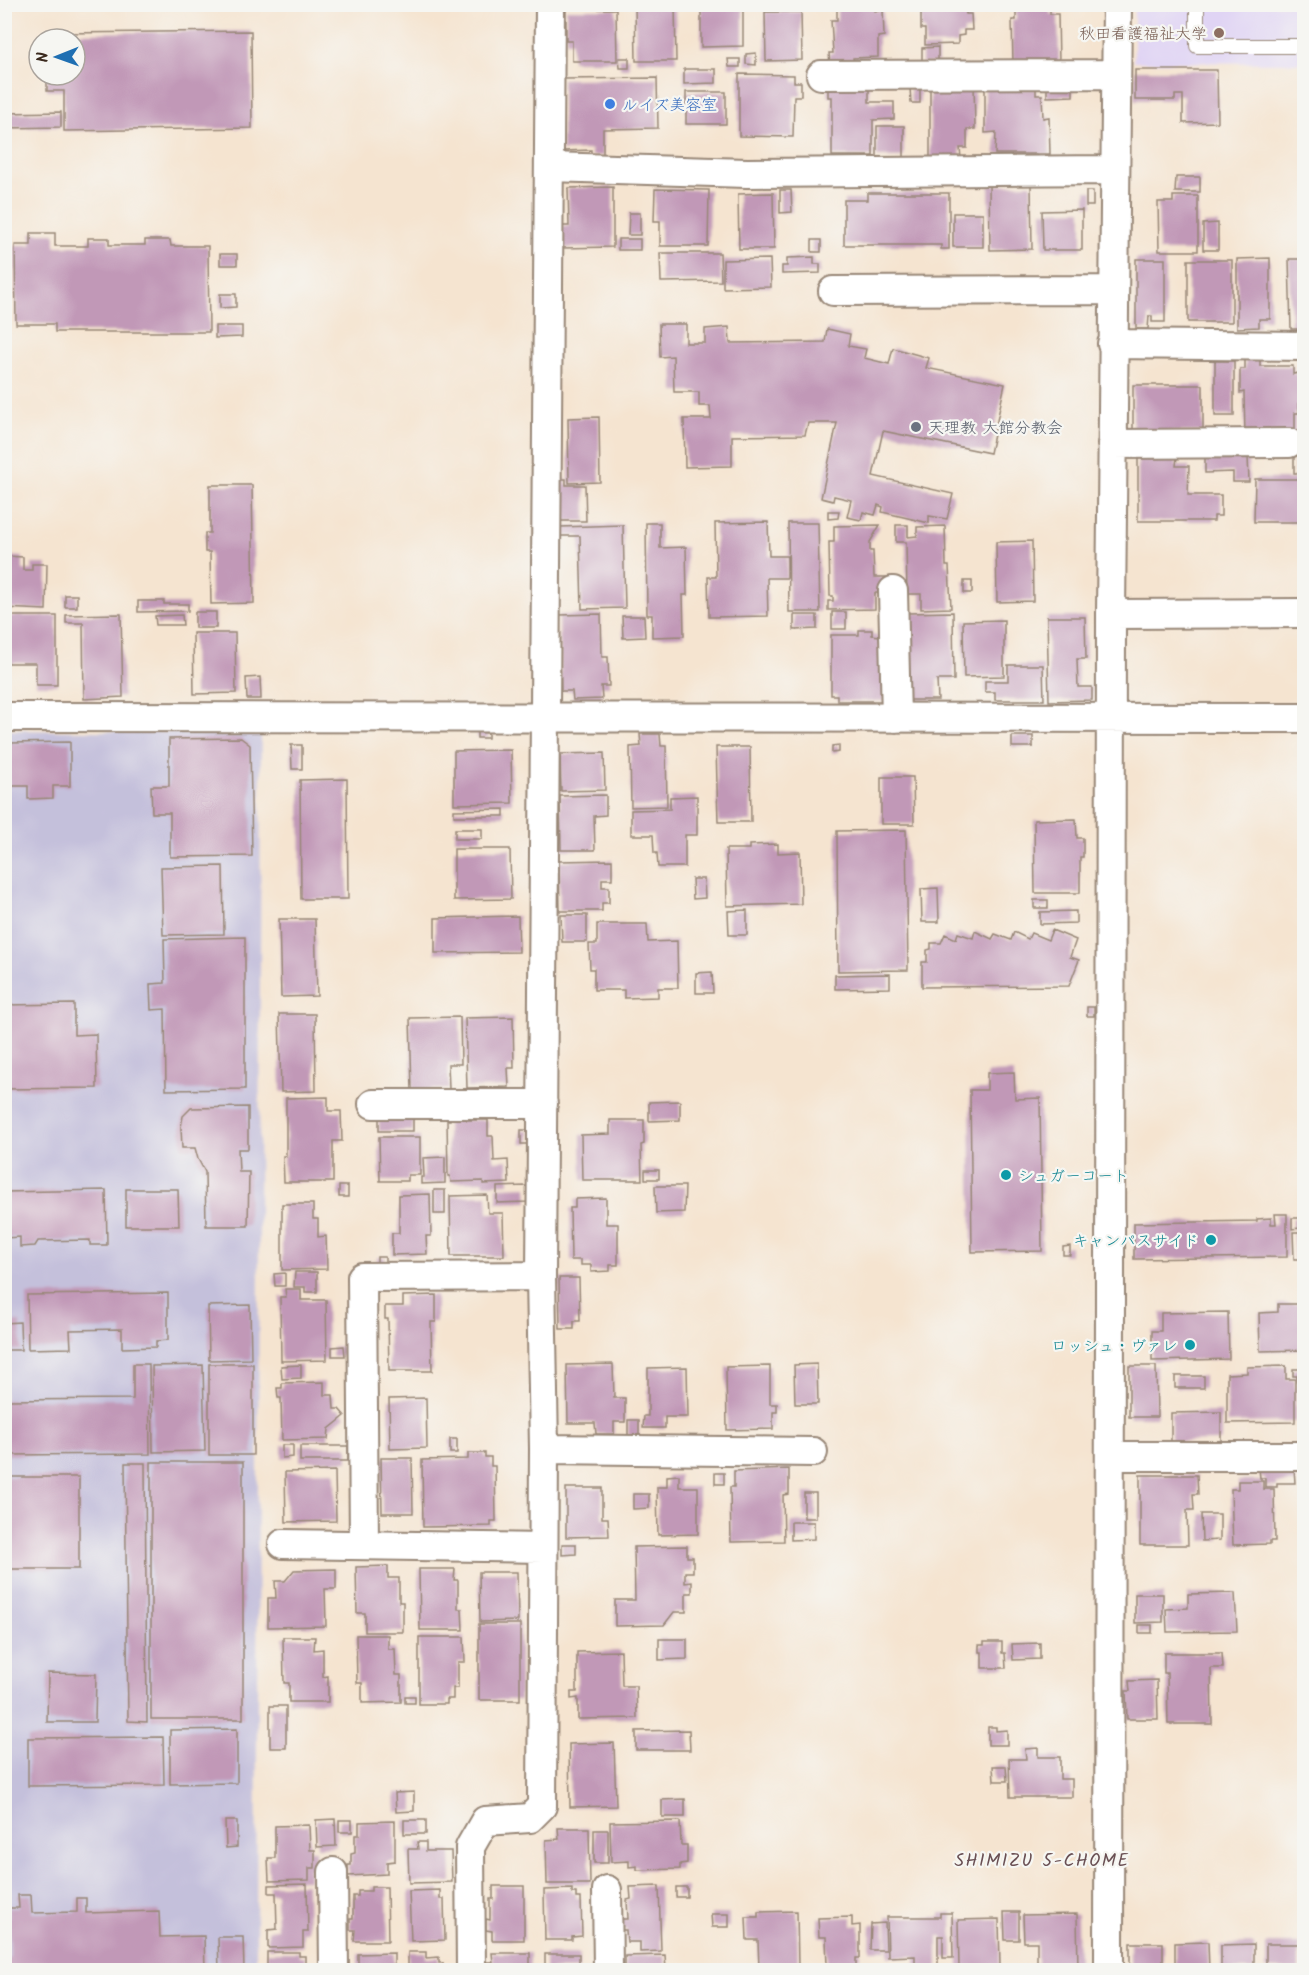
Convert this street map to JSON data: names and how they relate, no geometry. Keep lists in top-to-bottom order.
{
  "districts": ["SHIMIZU 5-CHOME"],
  "places": [
    "秋田看護福祉大学",
    "ルイズ美容室",
    "天理教 大館分教会",
    "シュガーコート",
    "キャンパスサイド",
    "ロッシュ・ヴァレ"
  ],
  "north": "left"
}
